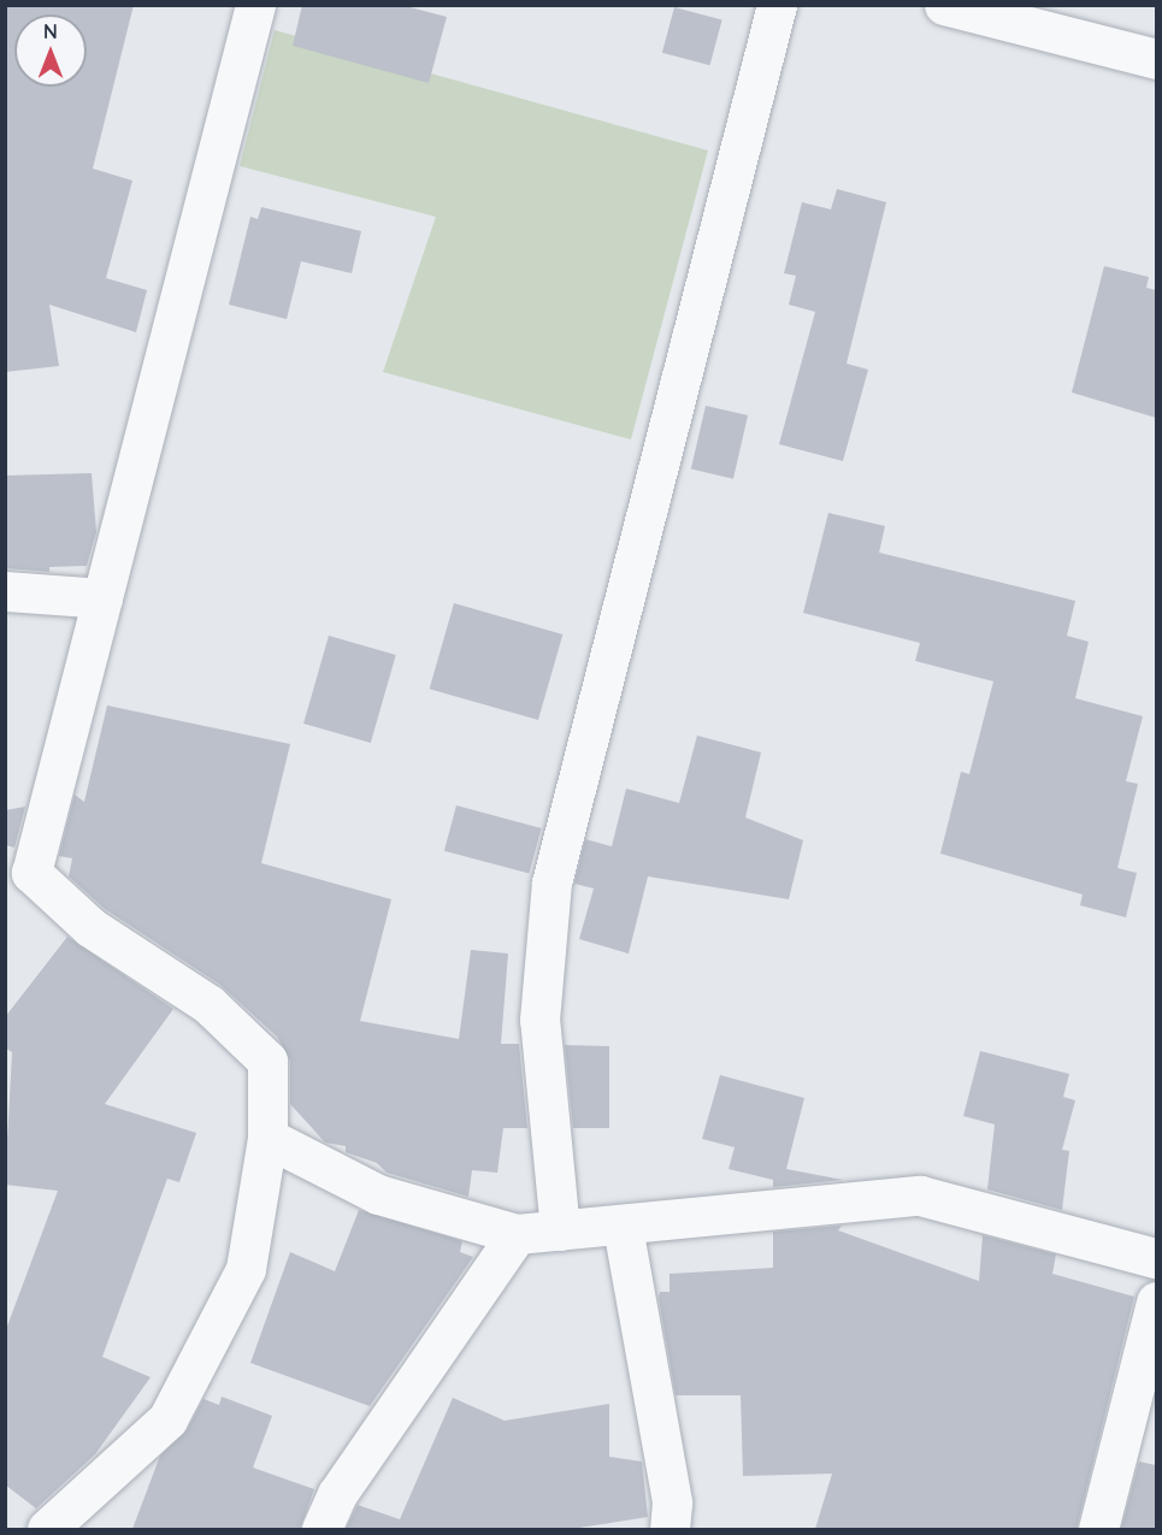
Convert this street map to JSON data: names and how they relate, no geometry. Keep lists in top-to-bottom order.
{
  "north": "top"
}
